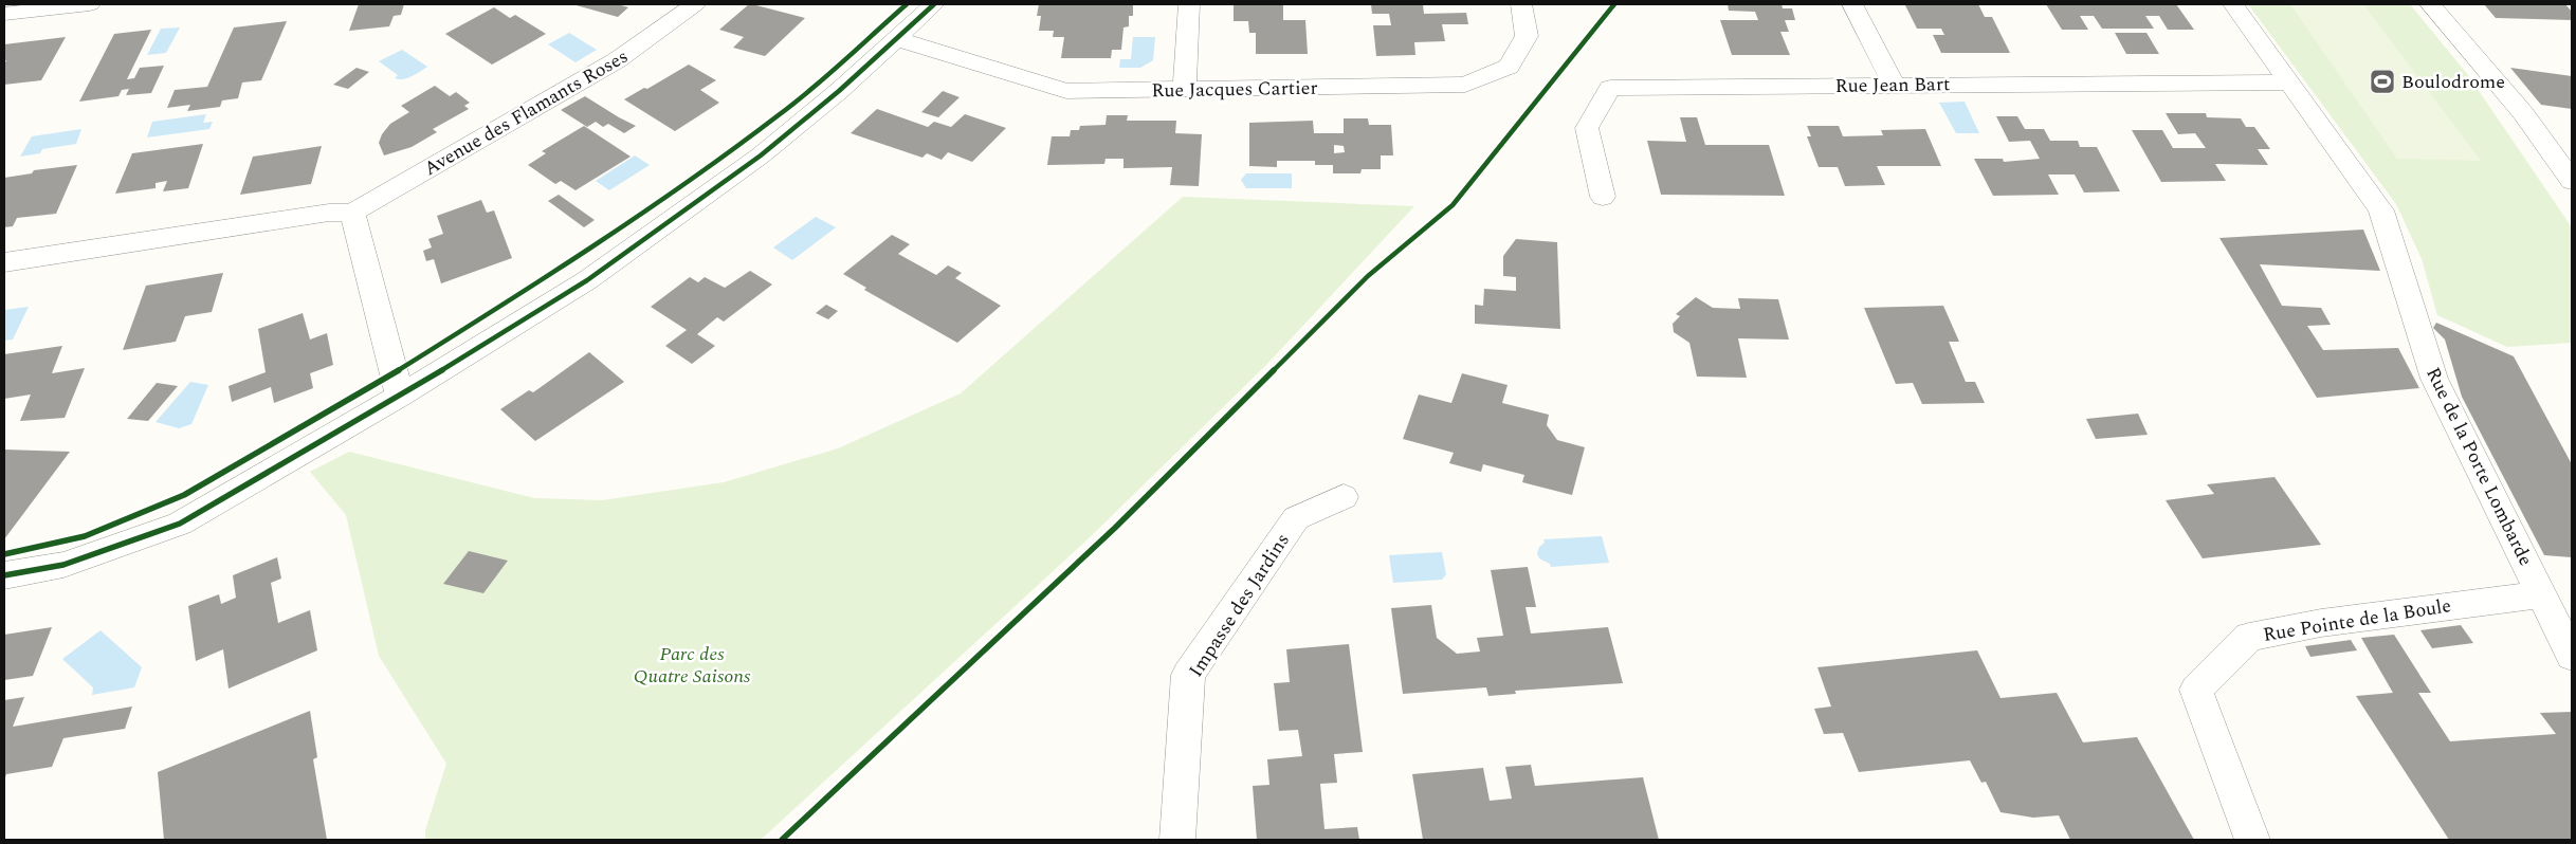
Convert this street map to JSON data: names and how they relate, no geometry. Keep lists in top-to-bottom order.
{
  "streets": {
    "street": [
      "Rue Jean Bart",
      "Rue Jacques Cartier",
      "Avenue des Flamants Roses",
      "Rue de la Porte Lombarde",
      "Impasse des Jardins",
      "Rue Pointe de la Boule"
    ]
  },
  "crossings": [
    ["Rue Jean Bart", "Rue de la Porte Lombarde"],
    ["Rue de la Porte Lombarde", "Rue Pointe de la Boule"]
  ],
  "parks": ["Parc des Quatre Saisons"],
  "places": {
    "sports": ["Boulodrome"]
  }
}
